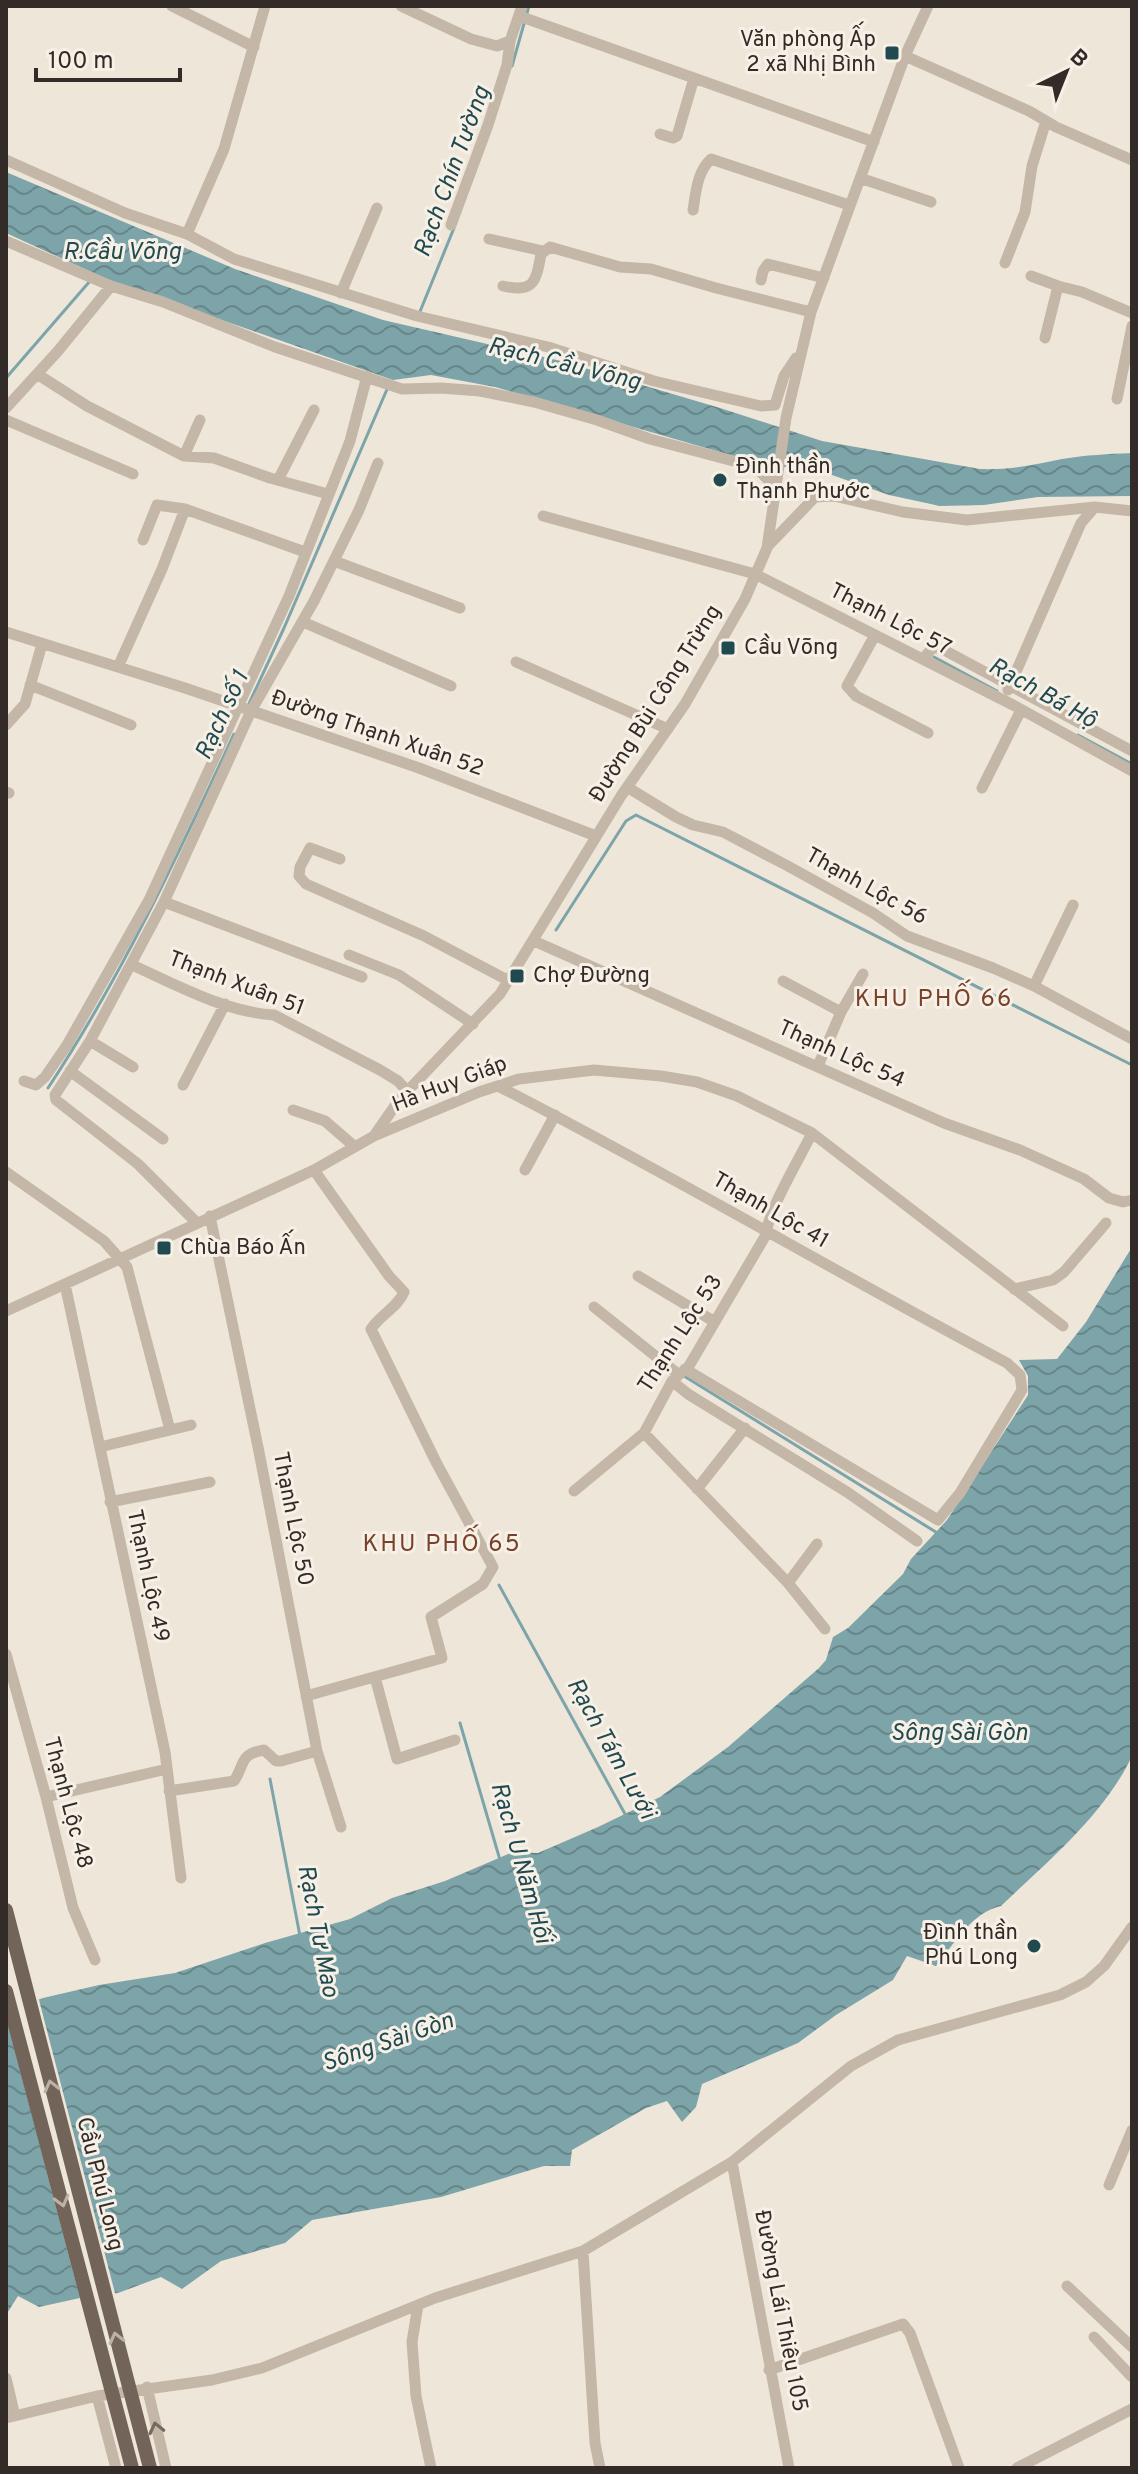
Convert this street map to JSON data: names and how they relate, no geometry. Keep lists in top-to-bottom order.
{
  "streets": {
    "main road": ["Cầu Phú Long"],
    "street": [
      "Thạnh Lộc 57",
      "Đường Bùi Công Trừng",
      "Đường Thạnh Xuân 52",
      "Thạnh Lộc 56",
      "Thạnh Xuân 51",
      "Thạnh Lộc 54",
      "Hà Huy Giáp",
      "Thạnh Lộc 41",
      "Thạnh Lộc 53",
      "Thạnh Lộc 50",
      "Thạnh Lộc 49",
      "Thạnh Lộc 48",
      "Đường Lái Thiêu 105"
    ]
  },
  "crossings": [
    ["Thạnh Lộc 57", "Đường Bùi Công Trừng"],
    ["Đường Bùi Công Trừng", "Đường Thạnh Xuân 52"],
    ["Đường Bùi Công Trừng", "Thạnh Lộc 56"],
    ["Đường Bùi Công Trừng", "Thạnh Xuân 51"],
    ["Đường Bùi Công Trừng", "Thạnh Lộc 54"],
    ["Đường Bùi Công Trừng", "Hà Huy Giáp"],
    ["Hà Huy Giáp", "Thạnh Lộc 41"],
    ["Hà Huy Giáp", "Thạnh Lộc 53"],
    ["Hà Huy Giáp", "Thạnh Lộc 50"],
    ["Hà Huy Giáp", "Thạnh Lộc 49"],
    ["Thạnh Lộc 41", "Thạnh Lộc 53"]
  ],
  "districts": ["KHU PHỐ 66", "KHU PHỐ 65"],
  "water": [
    "Rạch Chín Tường",
    "R.Cầu Võng",
    "Rạch Cầu Võng",
    "Rạch Bá Hộ",
    "Rạch số 1",
    "Sông Sài Gòn",
    "Rạch Tám Lưới",
    "Rạch U Năm Hối",
    "Rạch Tư Mao"
  ],
  "places": {
    "transit": [
      "Văn phòng Ấp 2 xã Nhị Bình",
      "Cầu Võng",
      "Chợ Đường",
      "Chùa Báo Ấn"
    ],
    "other": ["Đình thần Thạnh Phước", "Đình thần Phú Long"]
  },
  "scale_bar": "100 m",
  "north": "top right"
}
